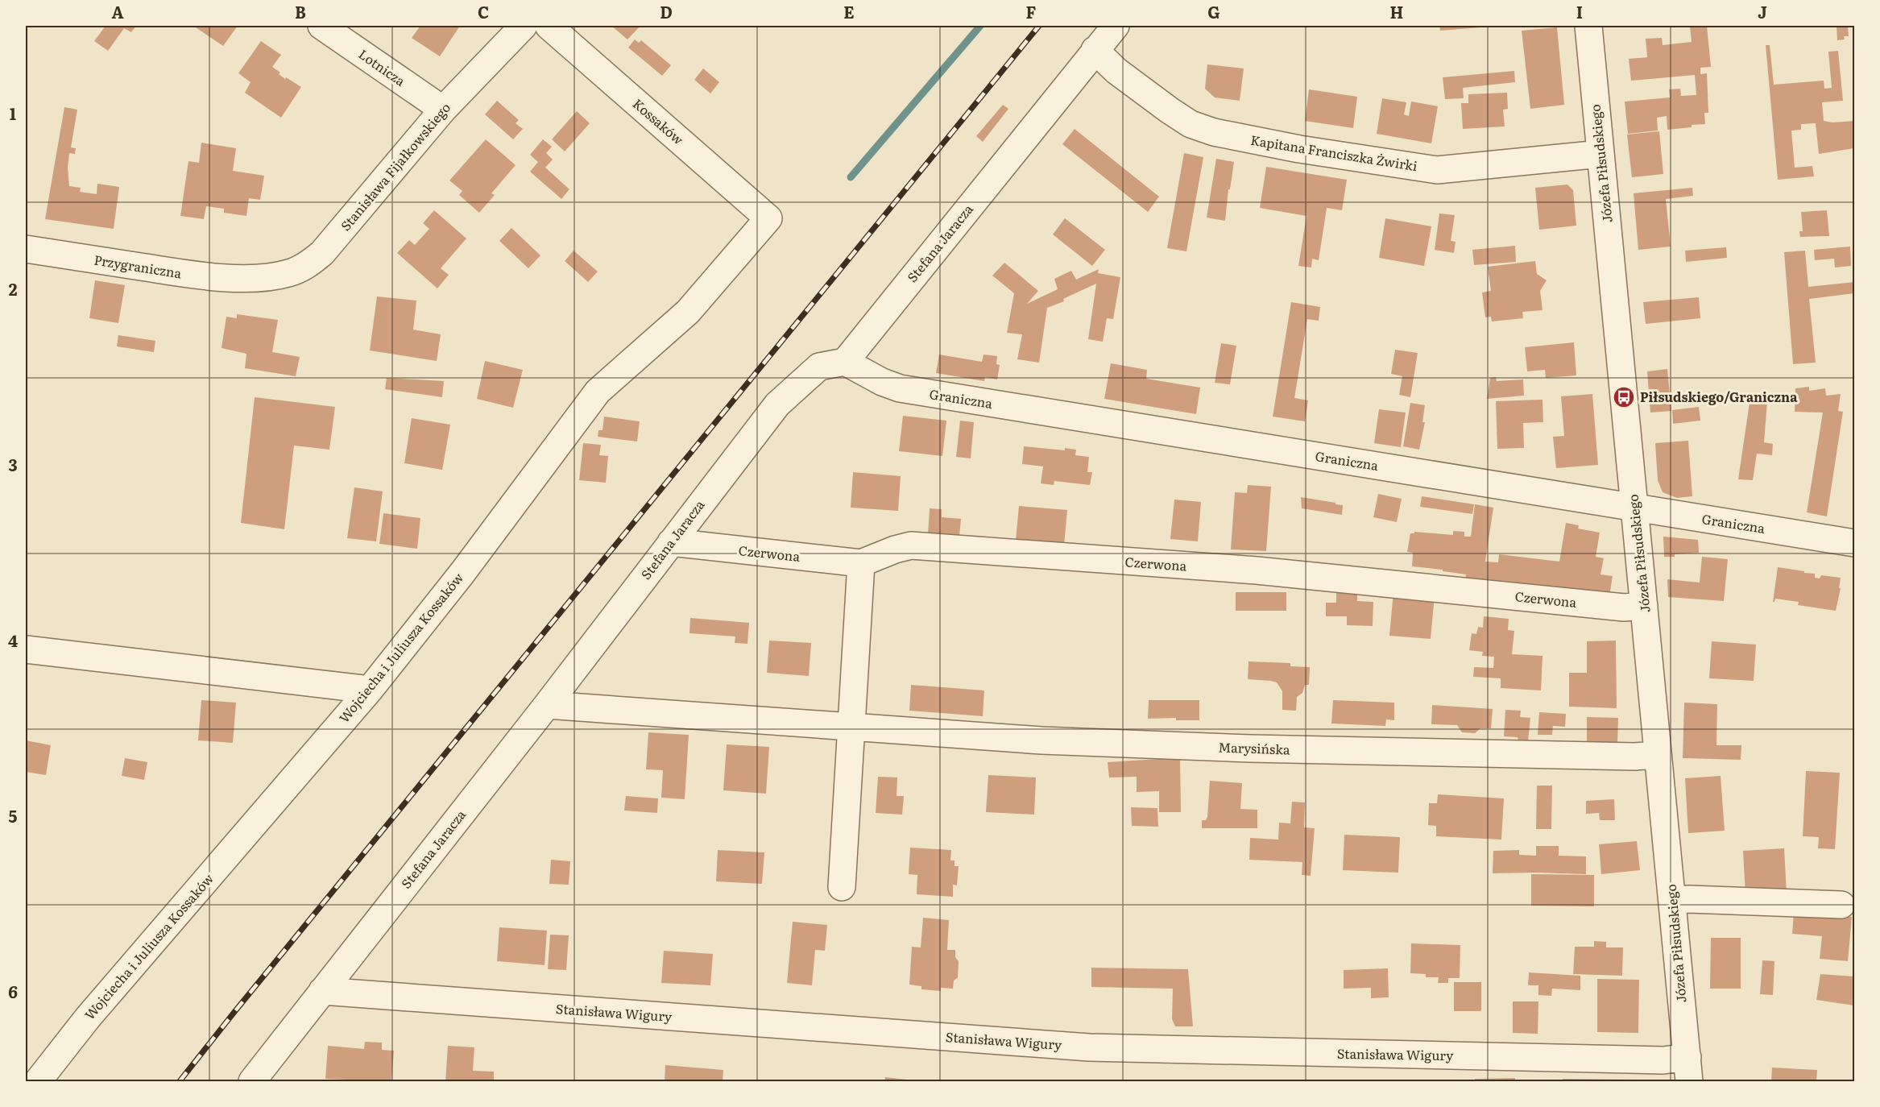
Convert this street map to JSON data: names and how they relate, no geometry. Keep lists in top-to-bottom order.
{
  "streets": {
    "street": [
      "Lotnicza",
      "Kossaków",
      "Kapitana Franciszka Żwirki",
      "Józefa Piłsudskiego",
      "Stanisława Fijałkowskiego",
      "Stefana Jaracza",
      "Przygraniczna",
      "Graniczna",
      "Czerwona",
      "Wojciecha i Juliusza Kossaków",
      "Marysińska",
      "Stanisława Wigury"
    ]
  },
  "crossings": [
    ["Lotnicza", "Stanisława Fijałkowskiego"],
    ["Kossaków", "Wojciecha i Juliusza Kossaków"],
    ["Kapitana Franciszka Żwirki", "Józefa Piłsudskiego"],
    ["Kapitana Franciszka Żwirki", "Stefana Jaracza"],
    ["Józefa Piłsudskiego", "Graniczna"],
    ["Józefa Piłsudskiego", "Czerwona"],
    ["Józefa Piłsudskiego", "Marysińska"],
    ["Józefa Piłsudskiego", "Stanisława Wigury"],
    ["Stanisława Fijałkowskiego", "Przygraniczna"],
    ["Stefana Jaracza", "Graniczna"],
    ["Stefana Jaracza", "Czerwona"],
    ["Stefana Jaracza", "Marysińska"],
    ["Stefana Jaracza", "Stanisława Wigury"]
  ],
  "places": {
    "bus stop": ["Piłsudskiego/Graniczna"]
  },
  "grid": {
    "columns": [
      "A",
      "B",
      "C",
      "D",
      "E",
      "F",
      "G",
      "H",
      "I",
      "J"
    ],
    "rows": [
      "1",
      "2",
      "3",
      "4",
      "5",
      "6"
    ]
  }
}
